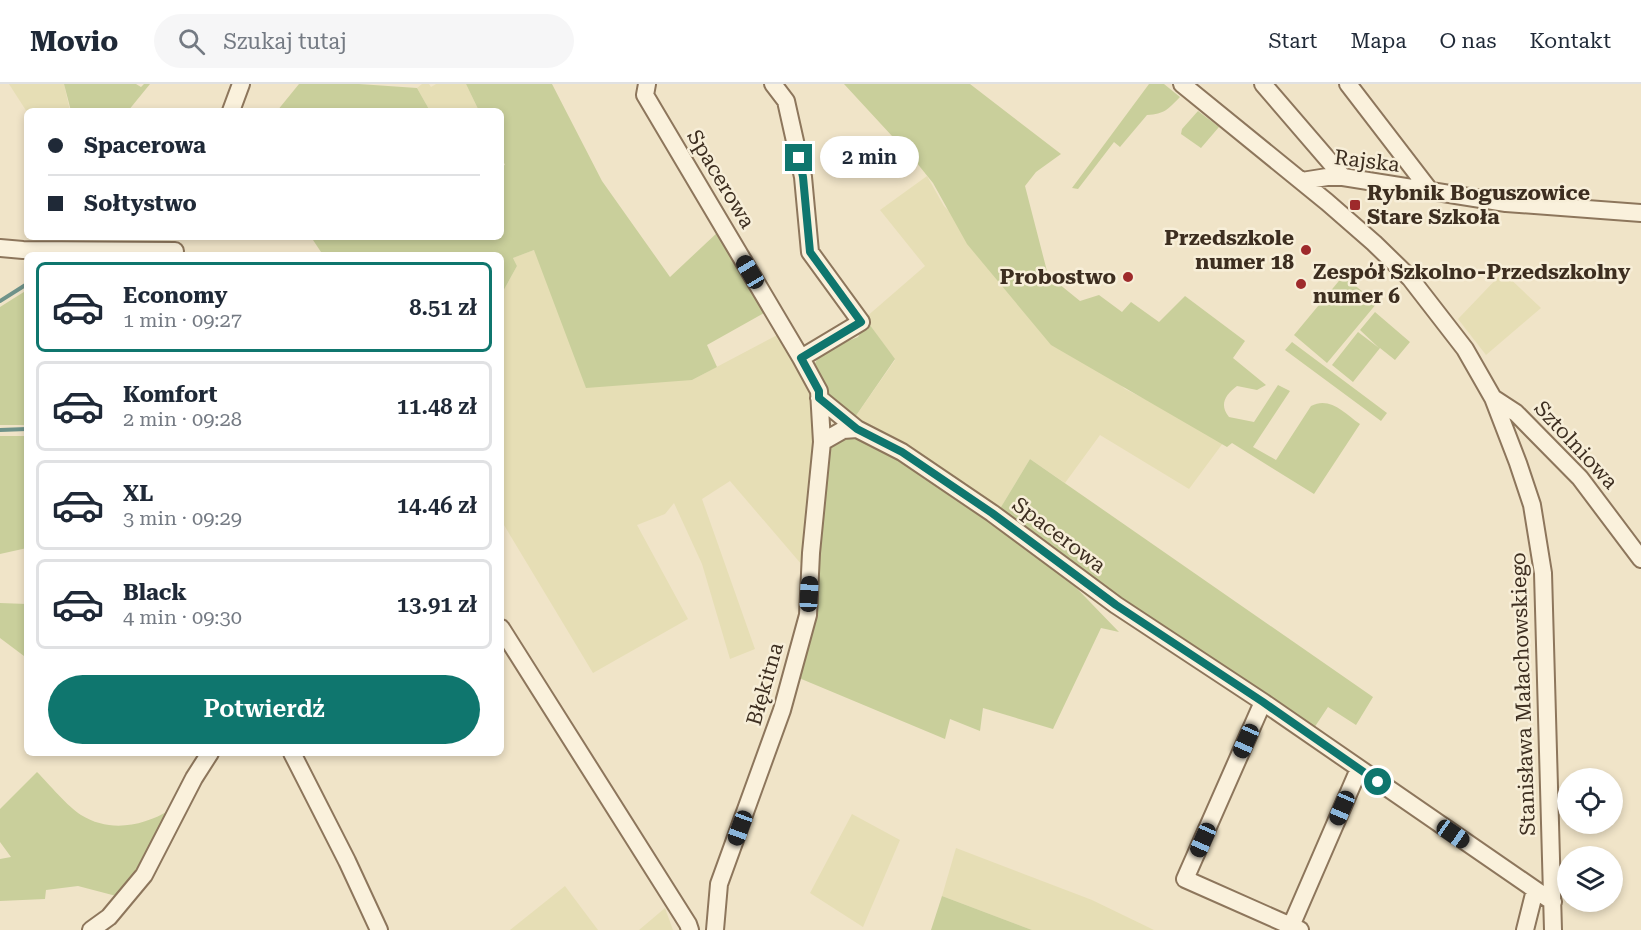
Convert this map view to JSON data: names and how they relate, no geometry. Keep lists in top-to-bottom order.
{
  "streets": {
    "street": [
      "Rajska",
      "Spacerowa",
      "Sztolniowa",
      "Błękitna",
      "Stanisława Małachowskiego"
    ]
  },
  "crossings": [
    ["Rajska", "Stanisława Małachowskiego"],
    ["Spacerowa", "Błękitna"],
    ["Spacerowa", "Stanisława Małachowskiego"],
    ["Sztolniowa", "Stanisława Małachowskiego"]
  ],
  "places": {
    "transit": ["Rybnik Boguszowice Stare Szkoła"],
    "other": ["Przedszkole numer 18", "Probostwo", "Zespół Szkolno-Przedszkolny numer 6"]
  },
  "page": {
    "header": "Movio",
    "search": "Szukaj tutaj",
    "nav": [
      "Start",
      "Mapa",
      "O nas",
      "Kontakt"
    ],
    "banner": ["Spacerowa", "Sołtystwo"],
    "bubble": "2 min",
    "list": [
      {
        "name": "Economy",
        "note": "1 min · 09:27",
        "value": "8.51 zł"
      },
      {
        "name": "Komfort",
        "note": "2 min · 09:28",
        "value": "11.48 zł"
      },
      {
        "name": "XL",
        "note": "3 min · 09:29",
        "value": "14.46 zł"
      },
      {
        "name": "Black",
        "note": "4 min · 09:30",
        "value": "13.91 zł"
      }
    ],
    "buttons": "Potwierdź"
  }
}
